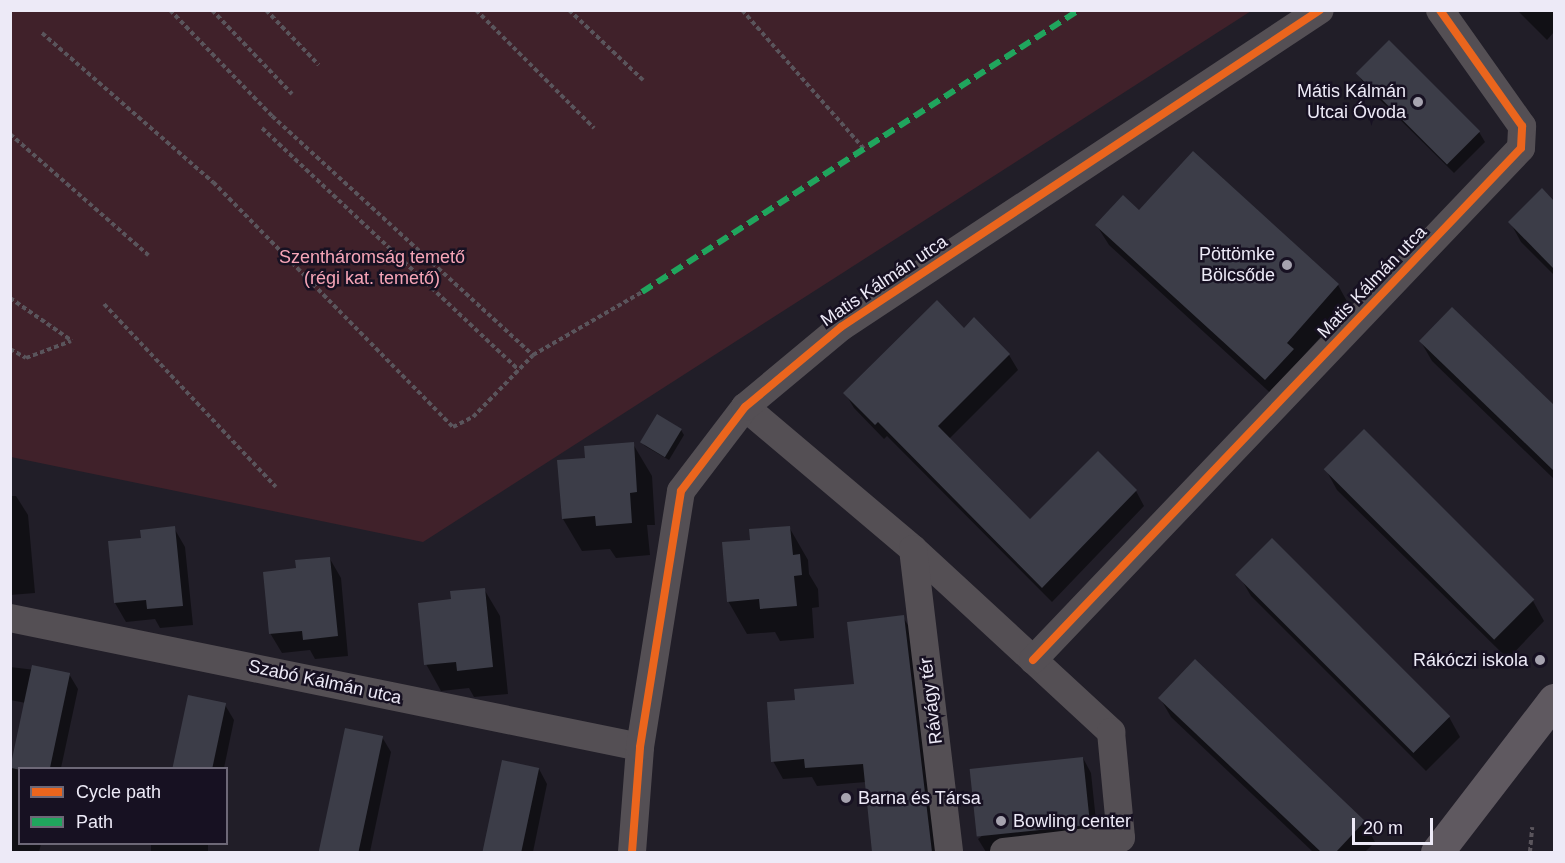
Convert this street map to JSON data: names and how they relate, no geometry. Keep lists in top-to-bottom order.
{
  "streets": {
    "street": ["Matis Kálmán utca", "Szabó Kálmán utca", "Rávágy tér"]
  },
  "crossings": [
    ["Matis Kálmán utca", "Szabó Kálmán utca"]
  ],
  "parks": ["Szentháromság temető (régi kat. temető)"],
  "places": [
    "Mátis Kálmán Utcai Óvoda",
    "Pöttömke Bölcsőde",
    "Rákóczi iskola",
    "Barna és Társa",
    "Bowling center"
  ],
  "legend": ["Cycle path", "Path"],
  "scale_bar": "20 m"
}
